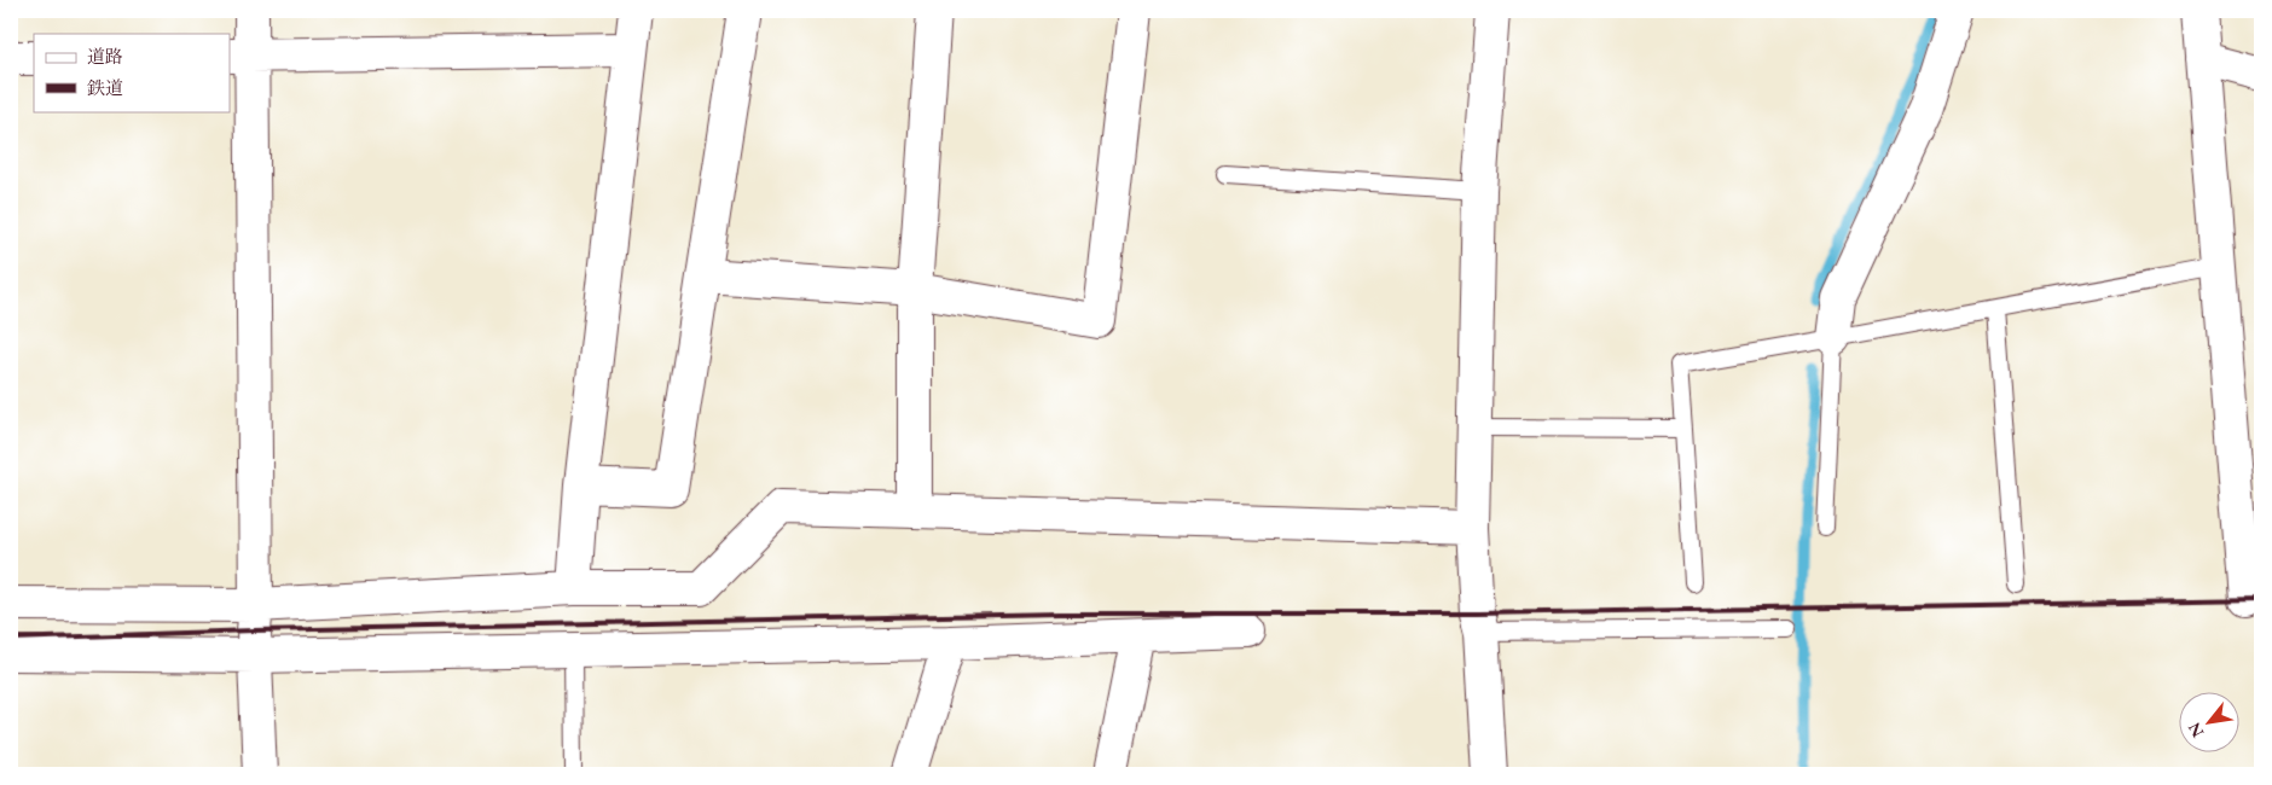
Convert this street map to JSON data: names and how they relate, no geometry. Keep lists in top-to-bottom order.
{
  "legend": ["道路", "鉄道"],
  "north": "bottom left"
}
